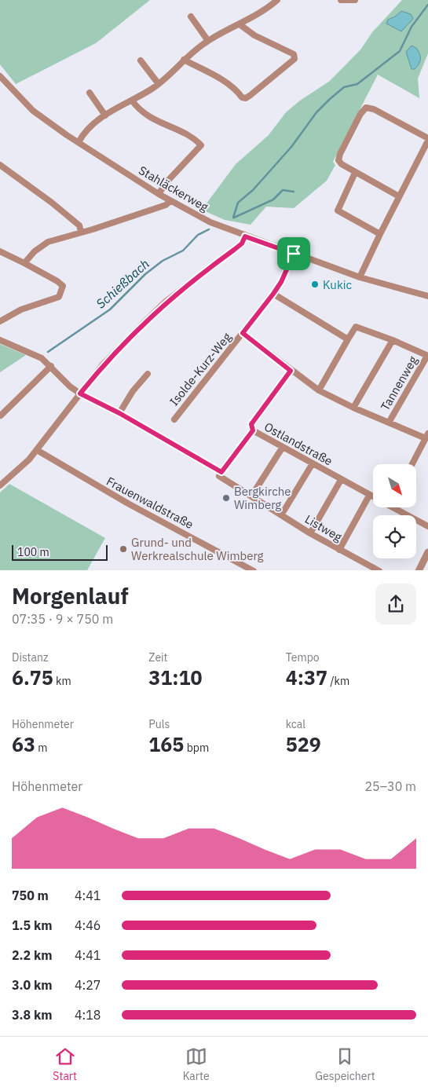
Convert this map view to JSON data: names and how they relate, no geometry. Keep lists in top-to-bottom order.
{
  "streets": {
    "street": [
      "Stahläckerweg",
      "Isolde-Kurz-Weg",
      "Tannenweg",
      "Ostlandstraße",
      "Frauenwaldstraße",
      "Listweg"
    ]
  },
  "crossings": [
    ["Stahläckerweg", "Isolde-Kurz-Weg"]
  ],
  "water": ["Schießbach"],
  "places": ["Kukic", "Bergkirche Wimberg", "Grund- und Werkrealschule Wimberg"],
  "scale_bar": "100 m",
  "north": "bottom right",
  "page": {
    "scale": "100 m",
    "heading": ["Morgenlauf", "07:35 · 9 × 750 m"],
    "stats": [
      ["Distanz", "6.75 km"],
      ["Zeit", "31:10"],
      ["Tempo", "4:37 /km"],
      ["Höhenmeter", "63 m"],
      ["Puls", "165 bpm"],
      ["kcal", "529"]
    ],
    "chart": ["Höhenmeter", "25–30 m"],
    "list": [
      {
        "name": "750 m",
        "note": "4:41"
      },
      {
        "name": "1.5 km",
        "note": "4:46"
      },
      {
        "name": "2.2 km",
        "note": "4:41"
      },
      {
        "name": "3.0 km",
        "note": "4:27"
      },
      {
        "name": "3.8 km",
        "note": "4:18"
      }
    ],
    "tabs": ["Start", "Karte", "Gespeichert"]
  }
}
